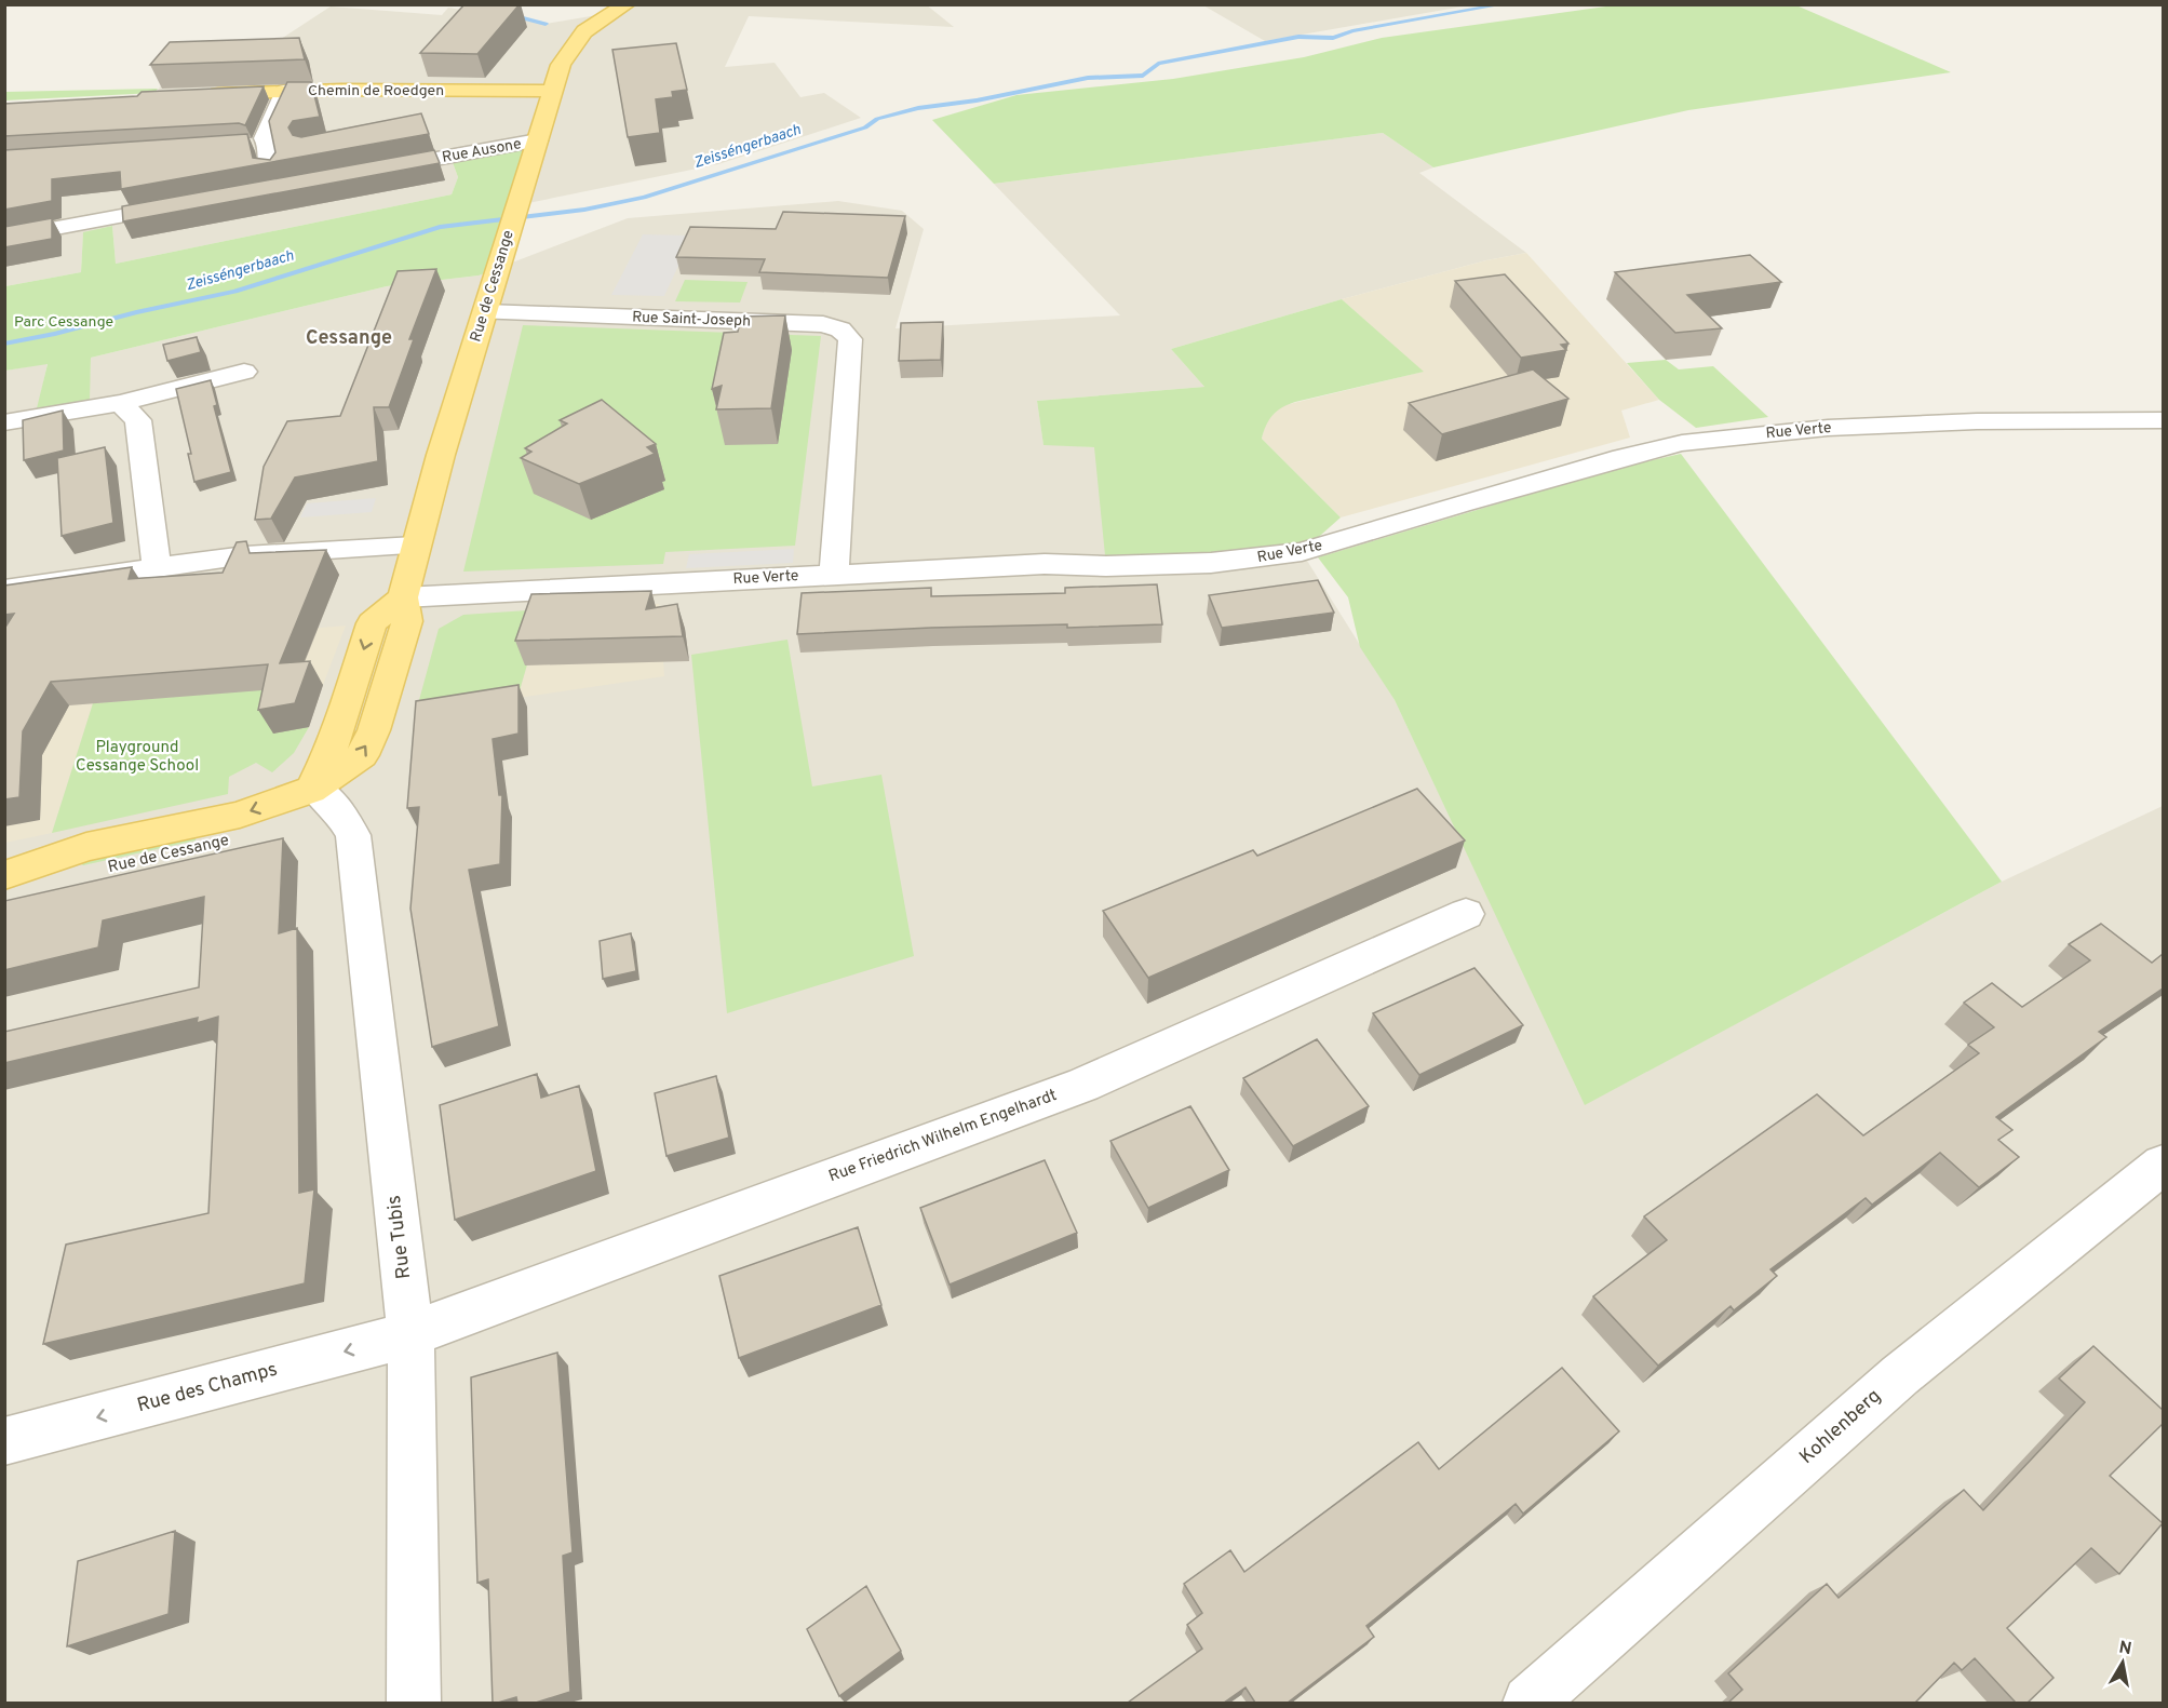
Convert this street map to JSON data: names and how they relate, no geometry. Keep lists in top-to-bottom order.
{
  "streets": {
    "main road": ["Chemin de Roedgen", "Rue de Cessange"],
    "street": [
      "Rue Ausone",
      "Rue Saint-Joseph",
      "Rue Verte",
      "Rue Friedrich Wilhelm Engelhardt",
      "Rue Tubis",
      "Rue des Champs",
      "Kohlenberg"
    ]
  },
  "crossings": [
    ["Chemin de Roedgen", "Rue de Cessange"],
    ["Rue Ausone", "Rue de Cessange"],
    ["Rue de Cessange", "Rue Saint-Joseph"],
    ["Rue de Cessange", "Rue Verte"],
    ["Rue de Cessange", "Rue Tubis"],
    ["Rue Saint-Joseph", "Rue Verte"],
    ["Rue Friedrich Wilhelm Engelhardt", "Rue Tubis"],
    ["Rue Friedrich Wilhelm Engelhardt", "Rue des Champs"],
    ["Rue Tubis", "Rue des Champs"]
  ],
  "one_way": ["Rue des Champs"],
  "districts": ["Cessange"],
  "water": ["Zeisséngerbaach"],
  "parks": ["Parc Cessange", "Playground Cessange School"],
  "north": "top"
}
